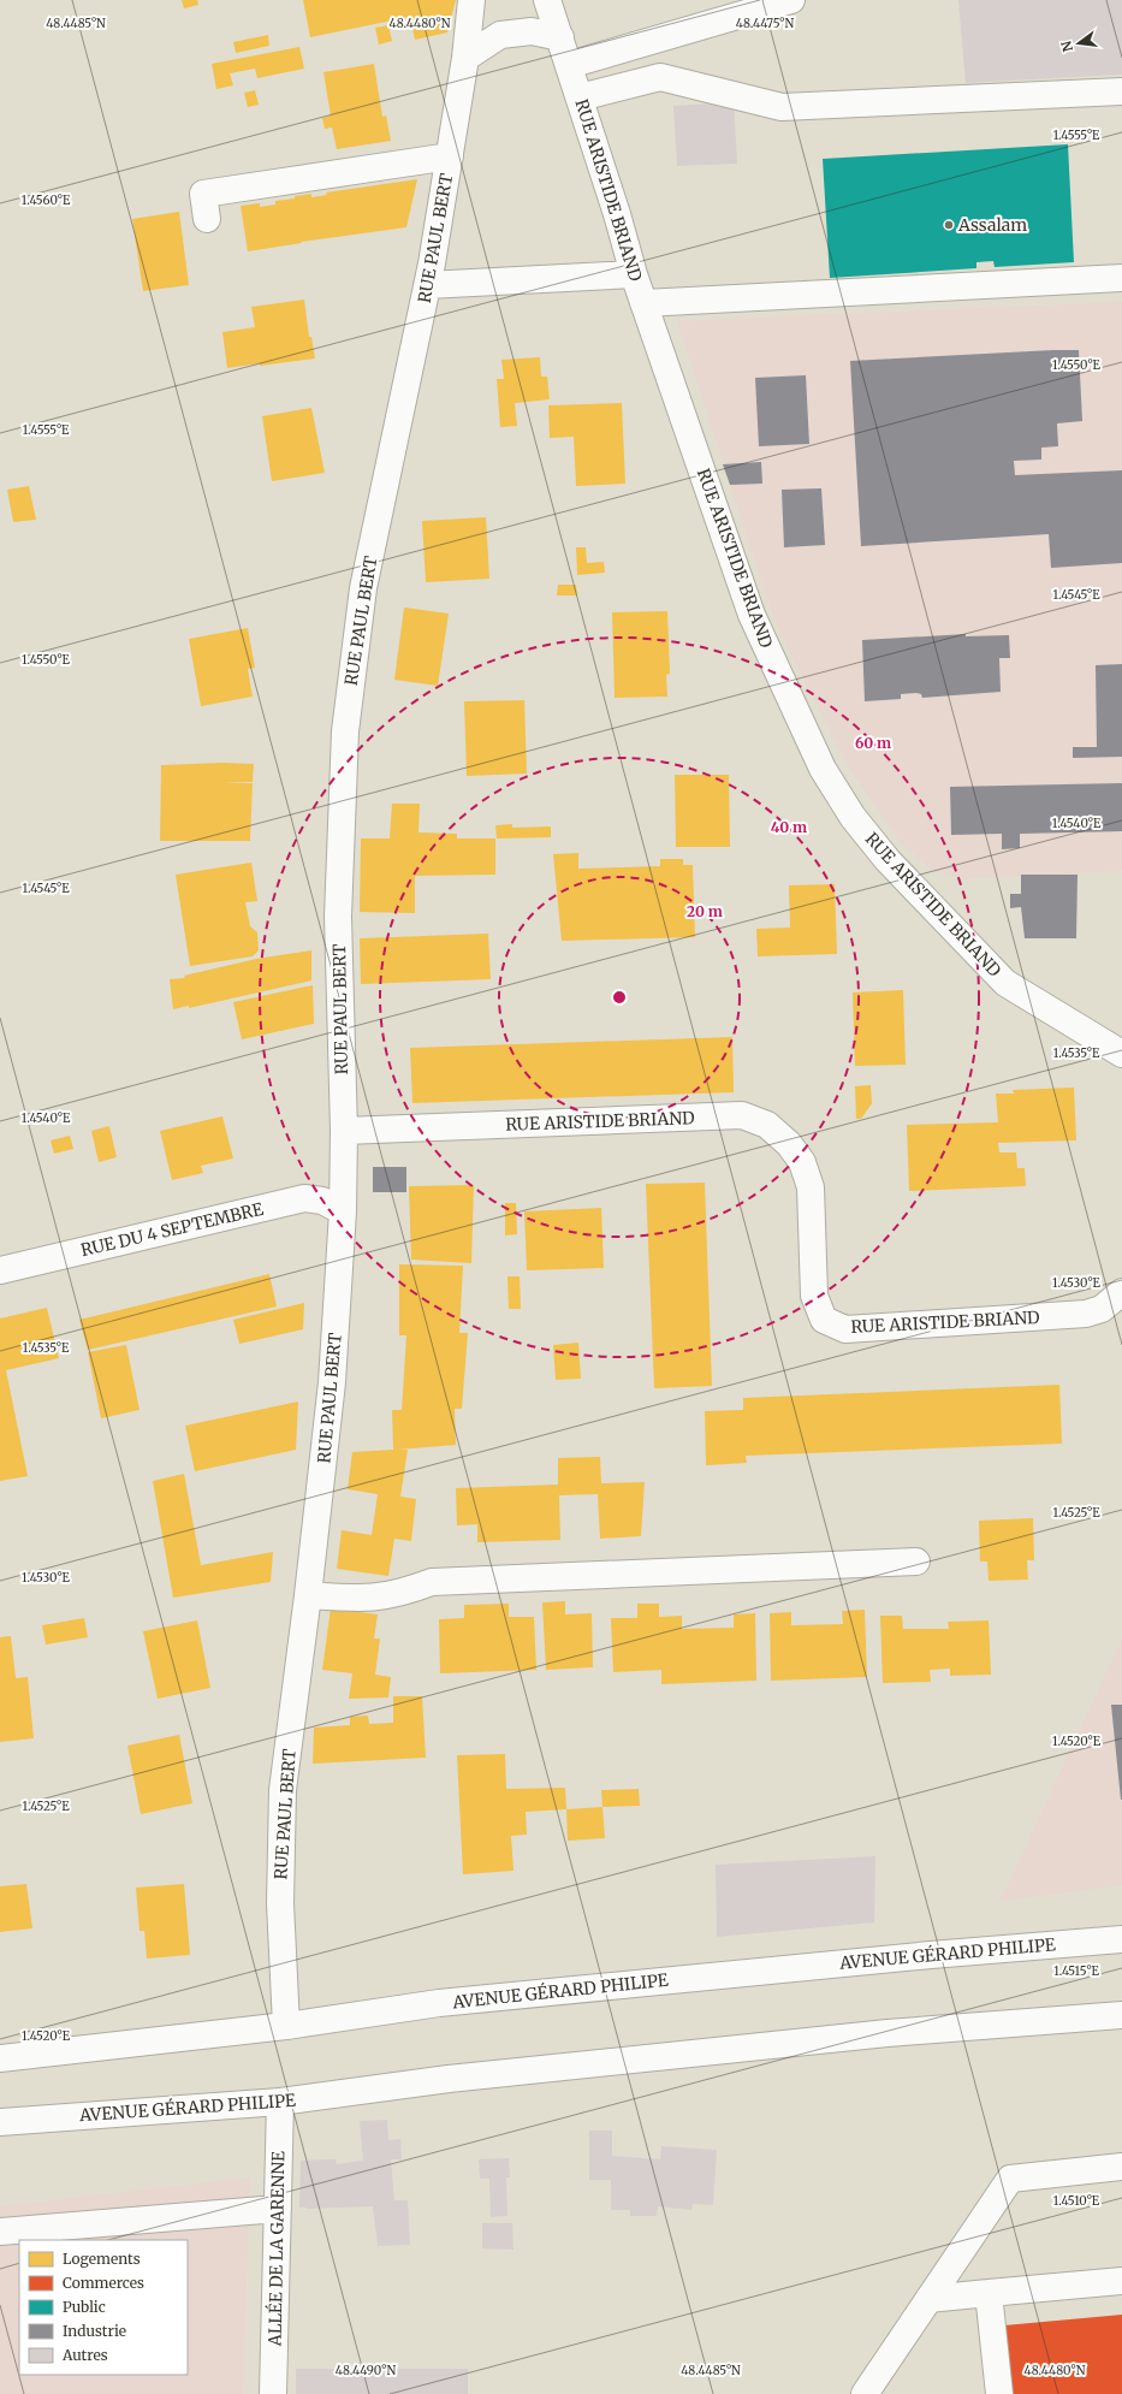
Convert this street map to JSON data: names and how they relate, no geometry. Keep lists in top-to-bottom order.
{
  "streets": {
    "street": [
      "RUE ARISTIDE BRIAND",
      "RUE PAUL BERT",
      "RUE DU 4 SEPTEMBRE",
      "AVENUE GÉRARD PHILIPE",
      "ALLÉE DE LA GARENNE"
    ]
  },
  "crossings": [
    ["RUE ARISTIDE BRIAND", "RUE PAUL BERT"],
    ["RUE PAUL BERT", "RUE DU 4 SEPTEMBRE"],
    ["RUE PAUL BERT", "AVENUE GÉRARD PHILIPE"],
    ["AVENUE GÉRARD PHILIPE", "ALLÉE DE LA GARENNE"]
  ],
  "places": ["Assalam"],
  "legend": [
    "Logements",
    "Commerces",
    "Public",
    "Industrie",
    "Autres"
  ],
  "north": "left",
  "coordinates": [
    "48.4485°N",
    "48.4480°N",
    "48.4475°N",
    "1.4555°E",
    "1.4560°E",
    "1.4550°E",
    "1.4545°E",
    "1.4540°E",
    "1.4535°E",
    "1.4530°E",
    "1.4525°E",
    "1.4520°E",
    "1.4515°E",
    "1.4510°E",
    "48.4490°N"
  ],
  "rings": ["60 m", "40 m", "20 m"]
}
